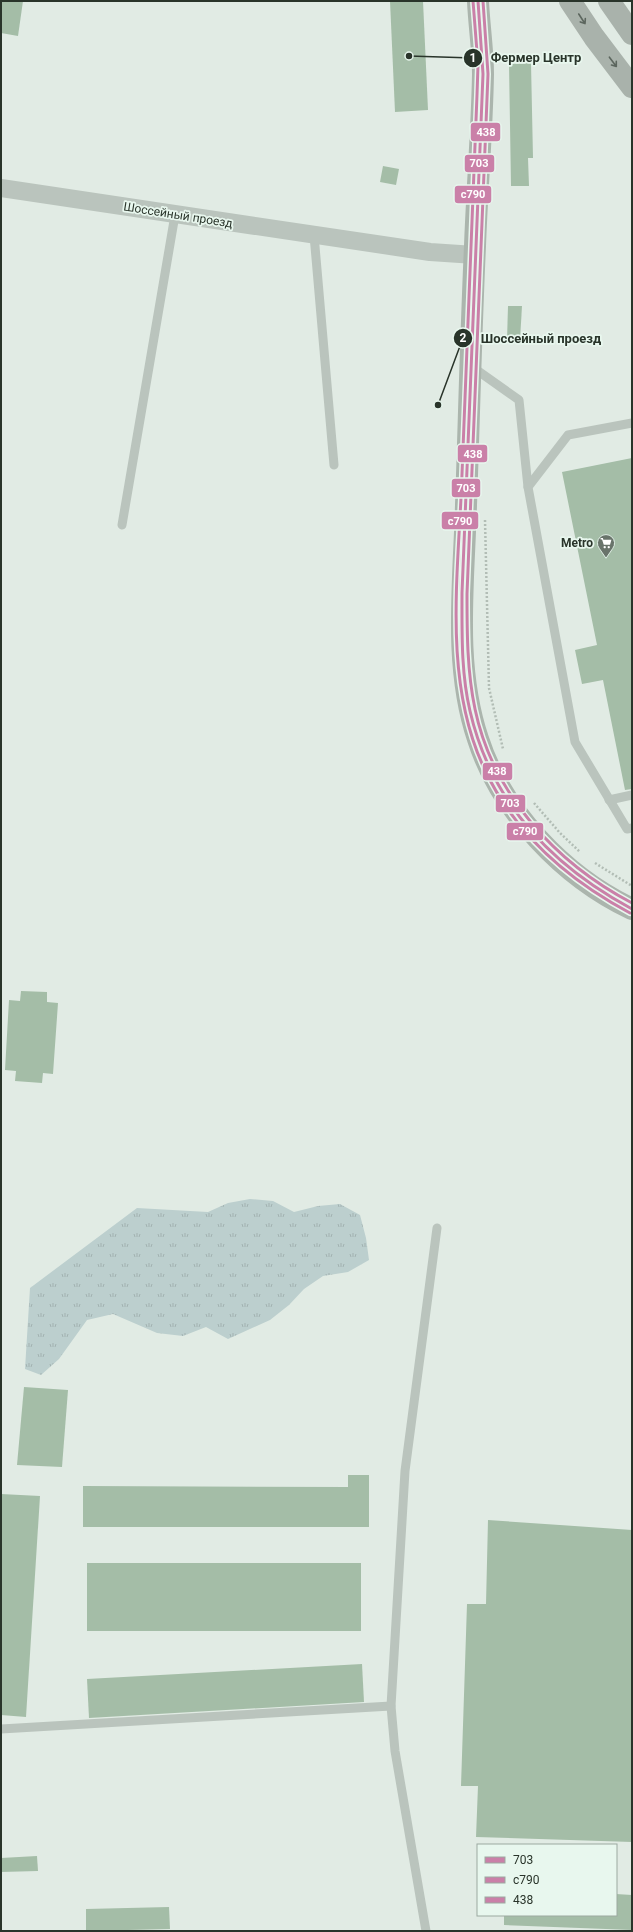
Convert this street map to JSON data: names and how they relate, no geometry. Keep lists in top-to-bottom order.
{
  "streets": {
    "street": ["Шоссейный проезд"]
  },
  "places": {
    "other": ["Фермер Центр", "Шоссейный проезд"],
    "supermarket": ["Metro"]
  },
  "lines": ["transit line 703", "transit line с790", "transit line 438"],
  "legend": ["703", "с790", "438"]
}
